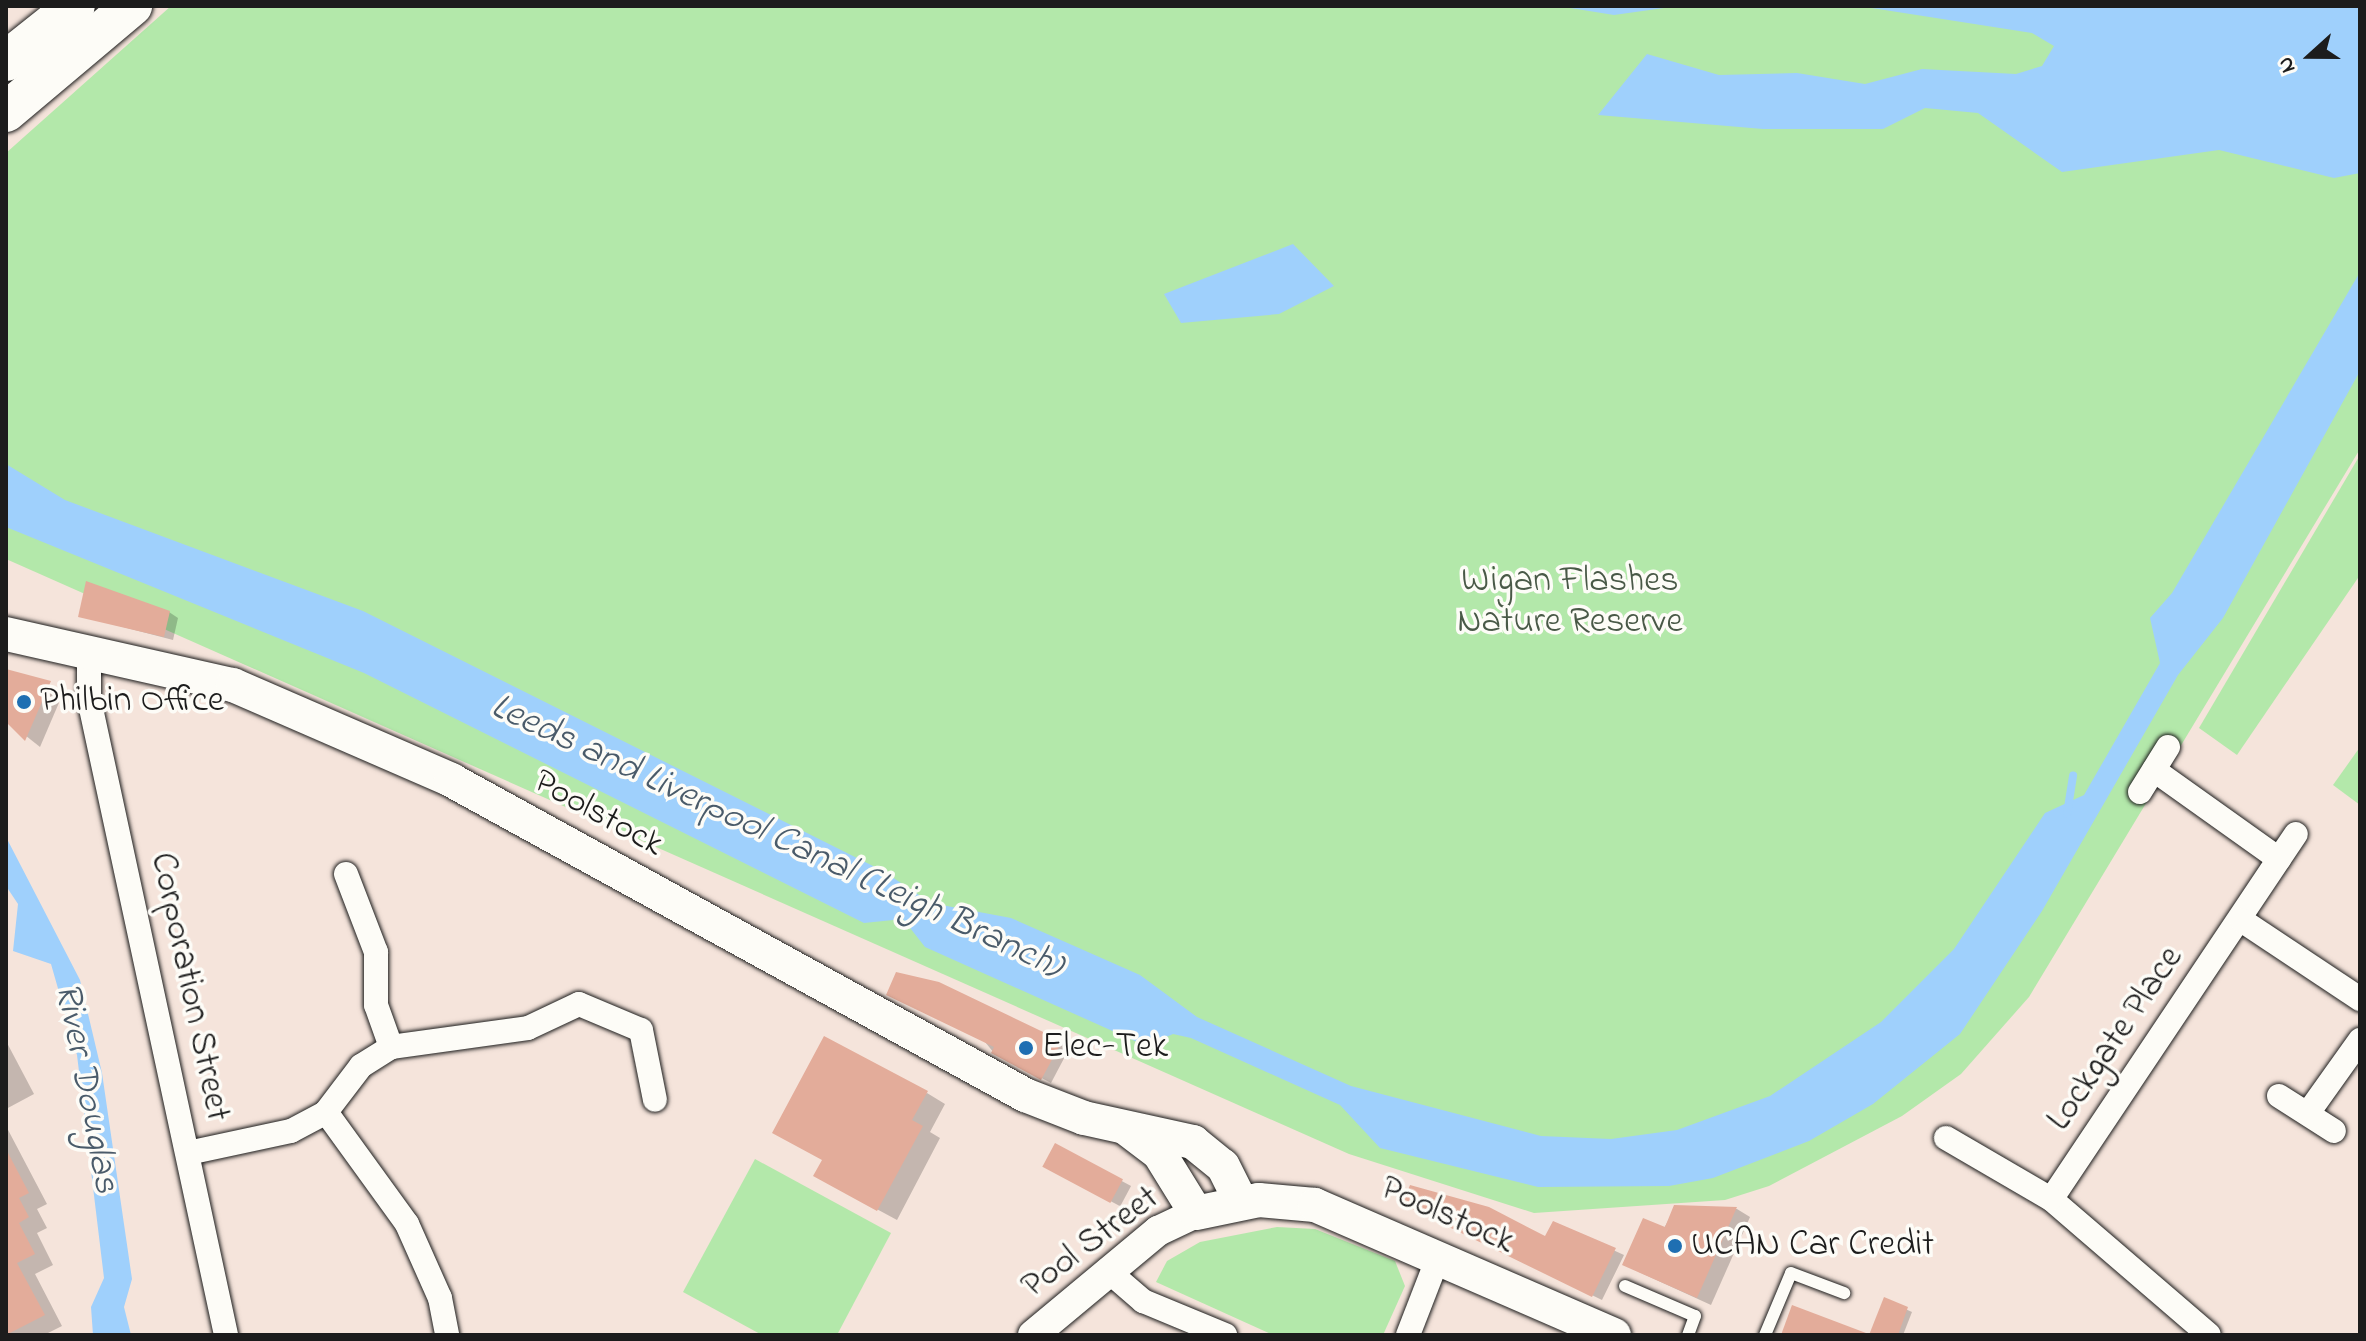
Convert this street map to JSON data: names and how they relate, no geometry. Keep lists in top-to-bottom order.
{
  "streets": {
    "main road": ["Poolstock"],
    "street": ["Corporation Street", "Lockgate Place", "Pool Street"]
  },
  "crossings": [
    ["Poolstock", "Corporation Street"],
    ["Poolstock", "Pool Street"]
  ],
  "water": ["Leeds and Liverpool Canal (Leigh Branch)", "River Douglas"],
  "parks": ["Wigan Flashes Nature Reserve"],
  "places": ["Philbin Office", "Elec-Tek", "UCAN Car Credit"],
  "north": "left"
}
